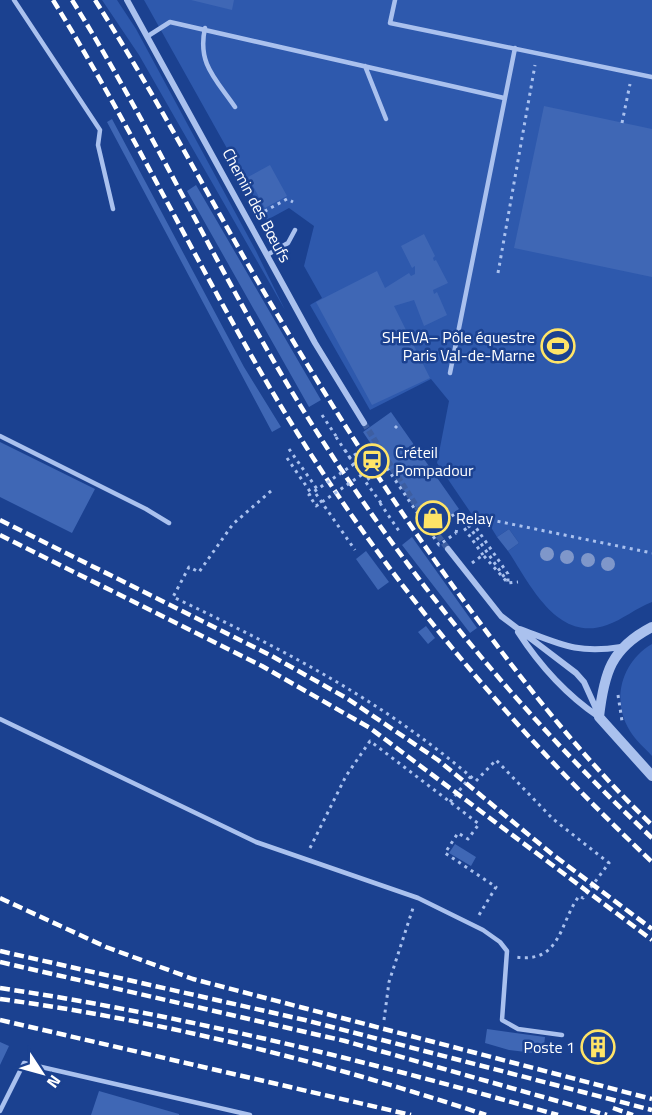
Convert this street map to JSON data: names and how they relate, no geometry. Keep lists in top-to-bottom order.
{
  "streets": {
    "street": ["Chemin des Bœufs"]
  },
  "places": {
    "sports": ["SHEVA– Pôle équestre Paris Val-de-Marne"],
    "station": ["Créteil Pompadour"],
    "shop": ["Relay"],
    "building": ["Poste 1"]
  },
  "north": "bottom right"
}
